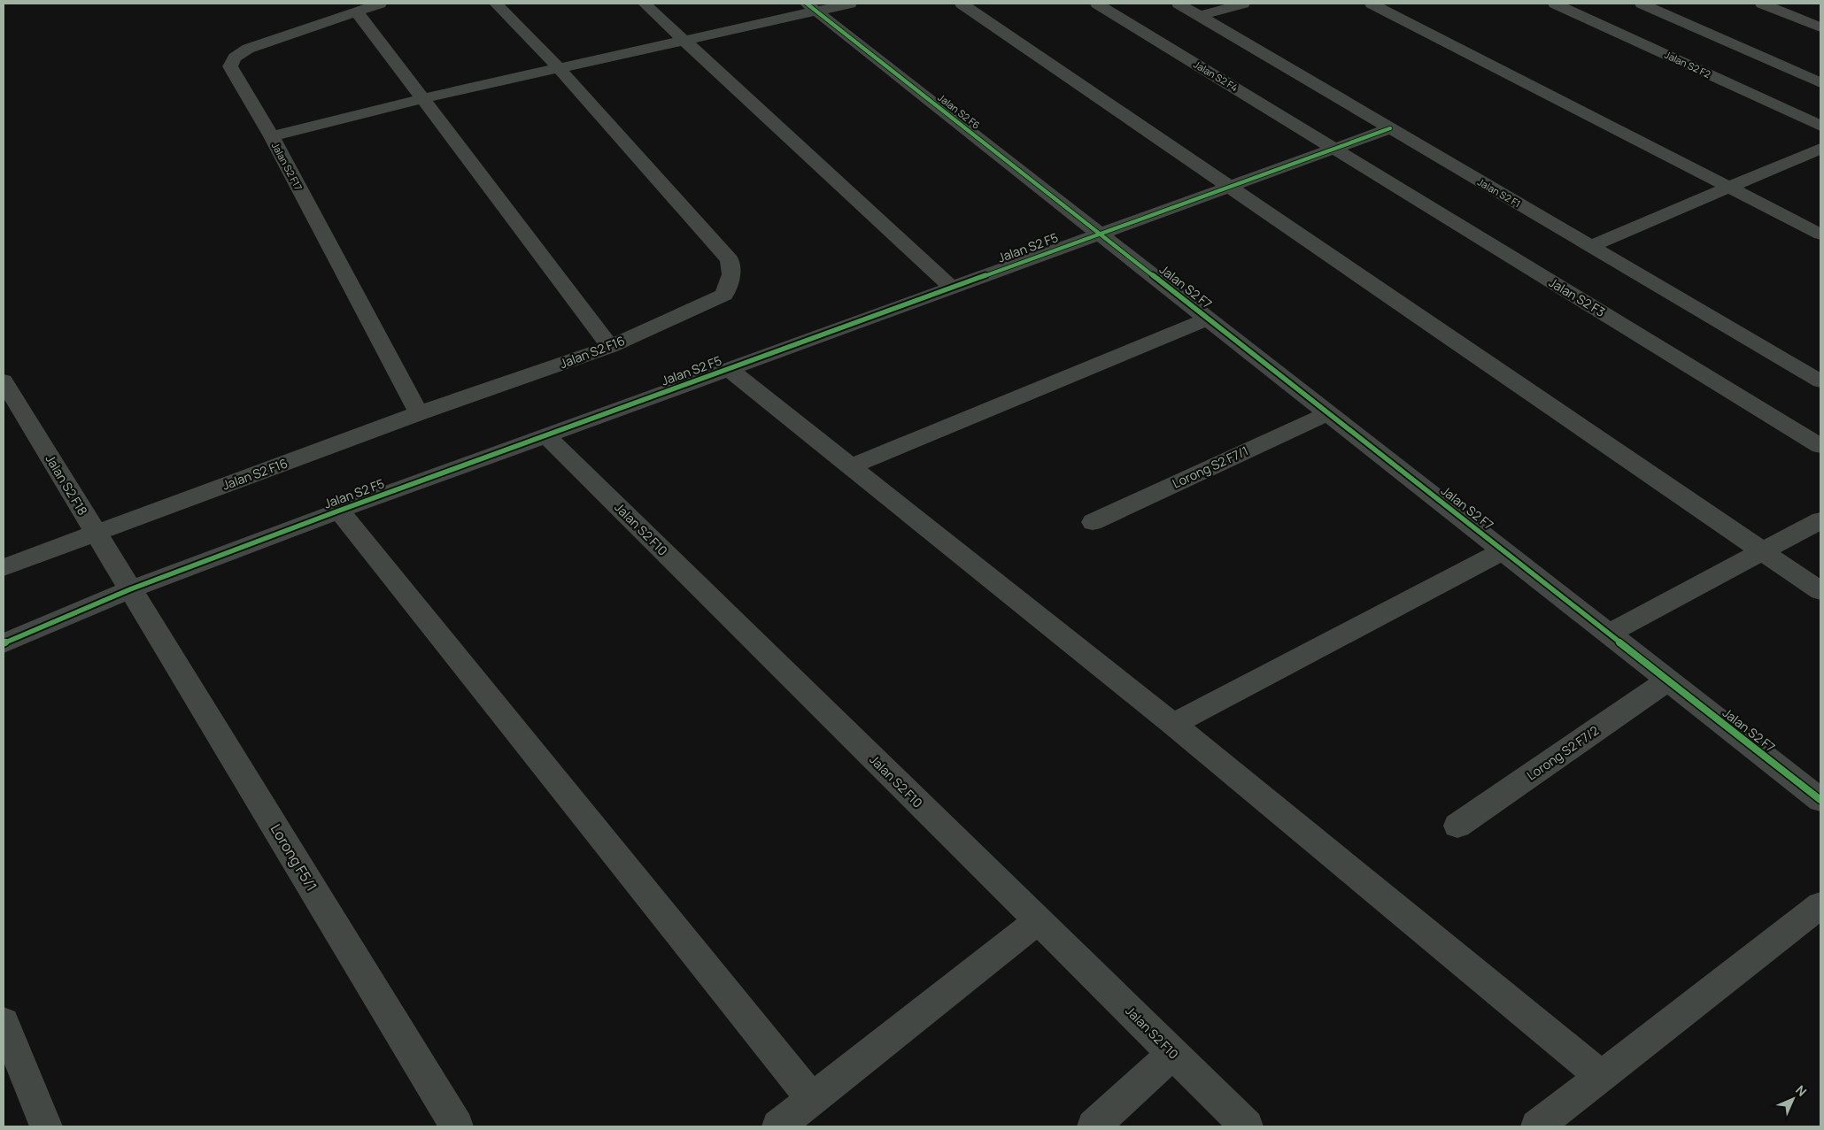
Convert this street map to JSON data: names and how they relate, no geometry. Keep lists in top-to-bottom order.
{
  "streets": {
    "street": [
      "Jalan S2 F2",
      "Jalan S2 F4",
      "Jalan S2 F6",
      "Jalan S2 F17",
      "Jalan S2 F1",
      "Jalan S2 F5",
      "Jalan S2 F7",
      "Jalan S2 F3",
      "Jalan S2 F16",
      "Lorong S2 F7/1",
      "Jalan S2 F18",
      "Jalan S2 F10",
      "Lorong S2 F7/2",
      "Lorong F5/1"
    ]
  },
  "crossings": [
    ["Jalan S2 F4", "Jalan S2 F5"],
    ["Jalan S2 F4", "Jalan S2 F3"],
    ["Jalan S2 F6", "Jalan S2 F5"],
    ["Jalan S2 F6", "Jalan S2 F7"],
    ["Jalan S2 F17", "Jalan S2 F16"],
    ["Jalan S2 F1", "Jalan S2 F5"],
    ["Jalan S2 F5", "Jalan S2 F7"],
    ["Jalan S2 F5", "Jalan S2 F3"],
    ["Jalan S2 F5", "Jalan S2 F18"],
    ["Jalan S2 F5", "Jalan S2 F10"],
    ["Jalan S2 F5", "Lorong F5/1"],
    ["Jalan S2 F7", "Lorong S2 F7/1"],
    ["Jalan S2 F7", "Lorong S2 F7/2"],
    ["Jalan S2 F16", "Jalan S2 F18"],
    ["Jalan S2 F18", "Lorong F5/1"]
  ],
  "north": "top right"
}
